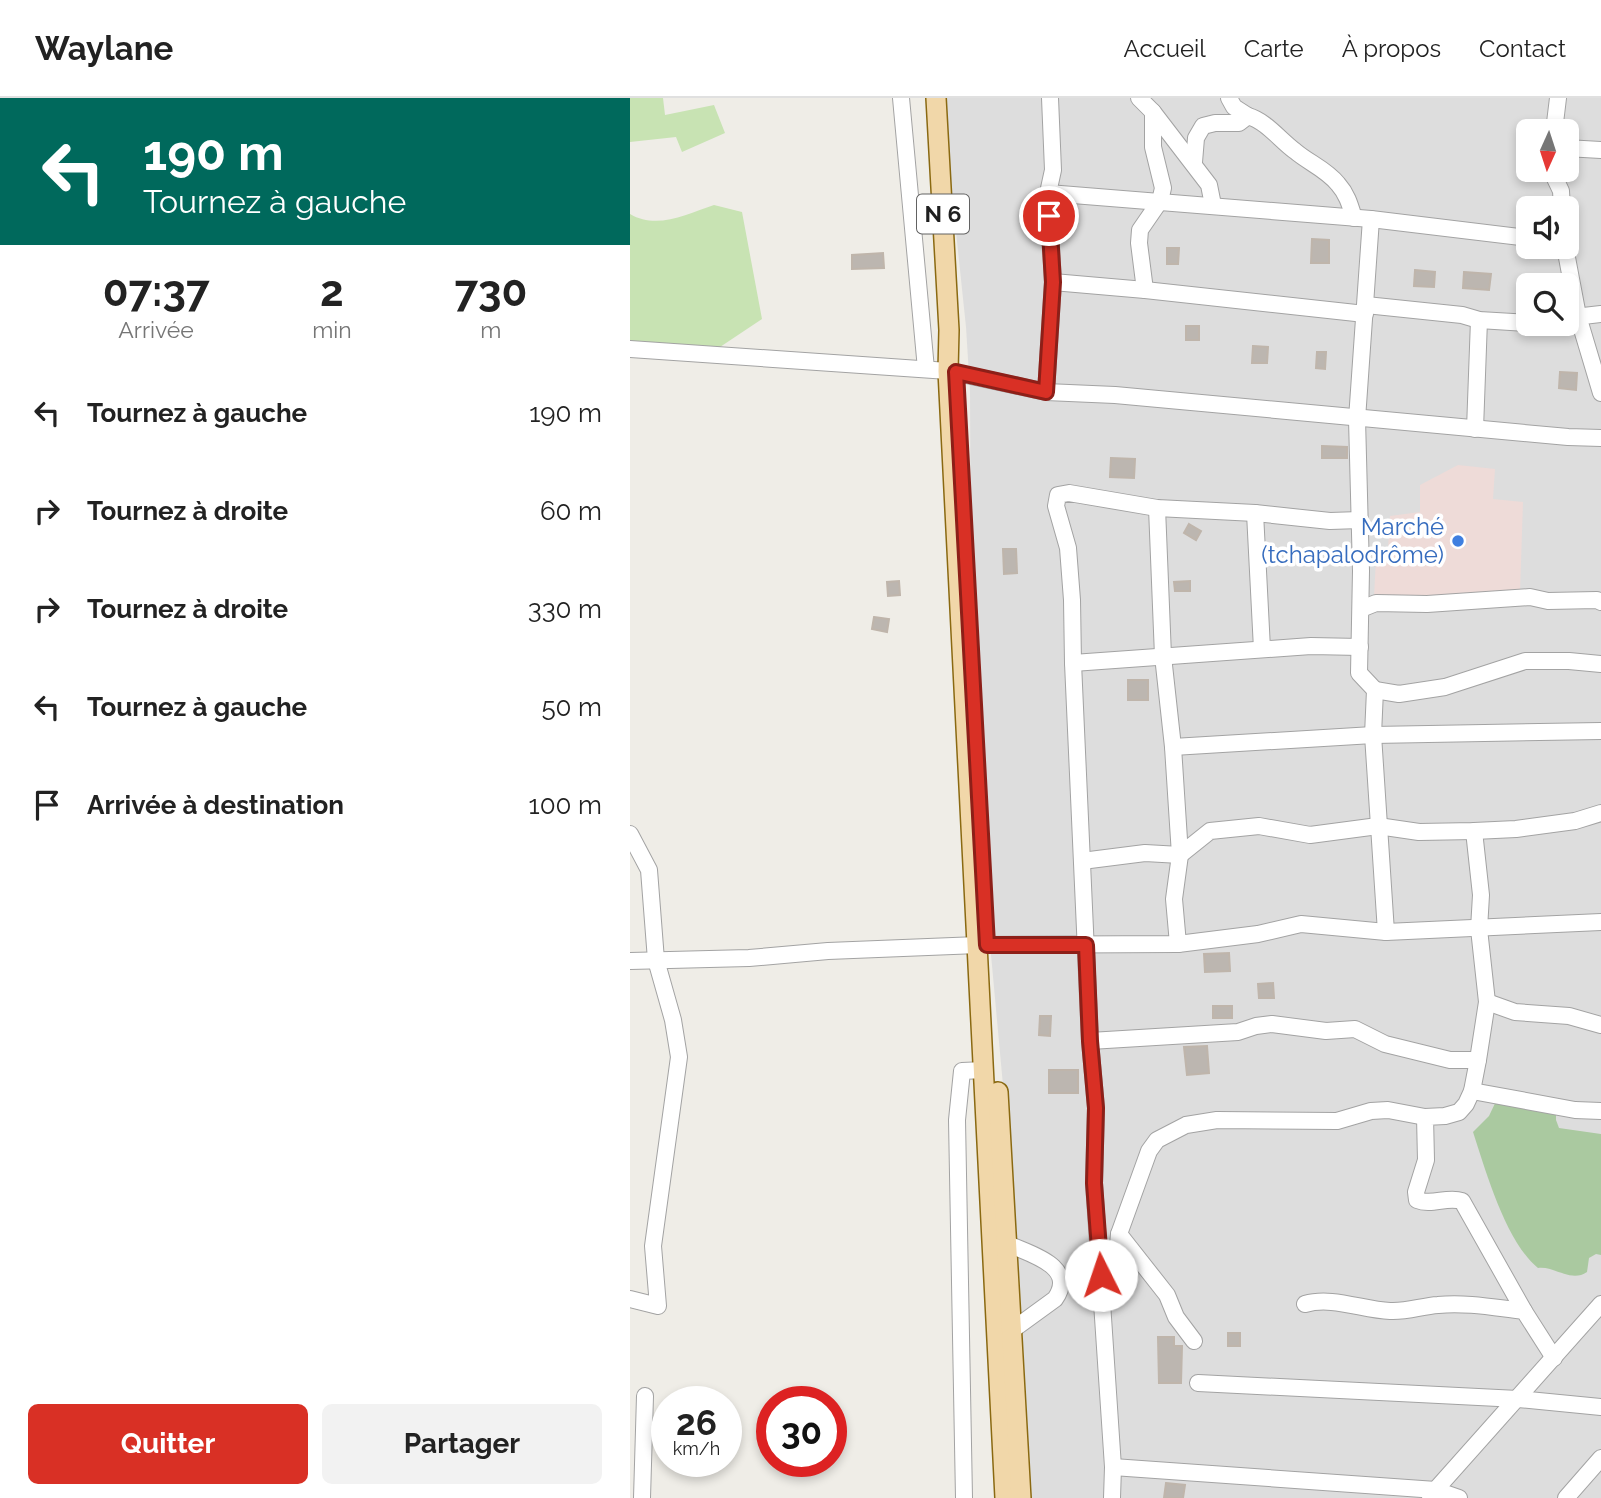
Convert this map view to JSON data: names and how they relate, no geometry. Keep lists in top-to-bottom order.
{
  "streets": {
    "main road": ["N 6"]
  },
  "places": ["Marché (tchapalodrôme)"],
  "north": "bottom",
  "page": {
    "header": "Waylane",
    "nav": [
      "Accueil",
      "Carte",
      "À propos",
      "Contact"
    ],
    "turn": ["190 m", "Tournez à gauche"],
    "eta": [
      "07:37",
      "Arrivée",
      "2",
      "min",
      "730",
      "m"
    ],
    "list": [
      {
        "name": "Tournez à gauche",
        "value": "190 m"
      },
      {
        "name": "Tournez à droite",
        "value": "60 m"
      },
      {
        "name": "Tournez à droite",
        "value": "330 m"
      },
      {
        "name": "Tournez à gauche",
        "value": "50 m"
      },
      {
        "name": "Arrivée à destination",
        "value": "100 m"
      }
    ],
    "speed": "26 km/h",
    "limit": "30",
    "buttons": ["Quitter", "Partager"]
  }
}
